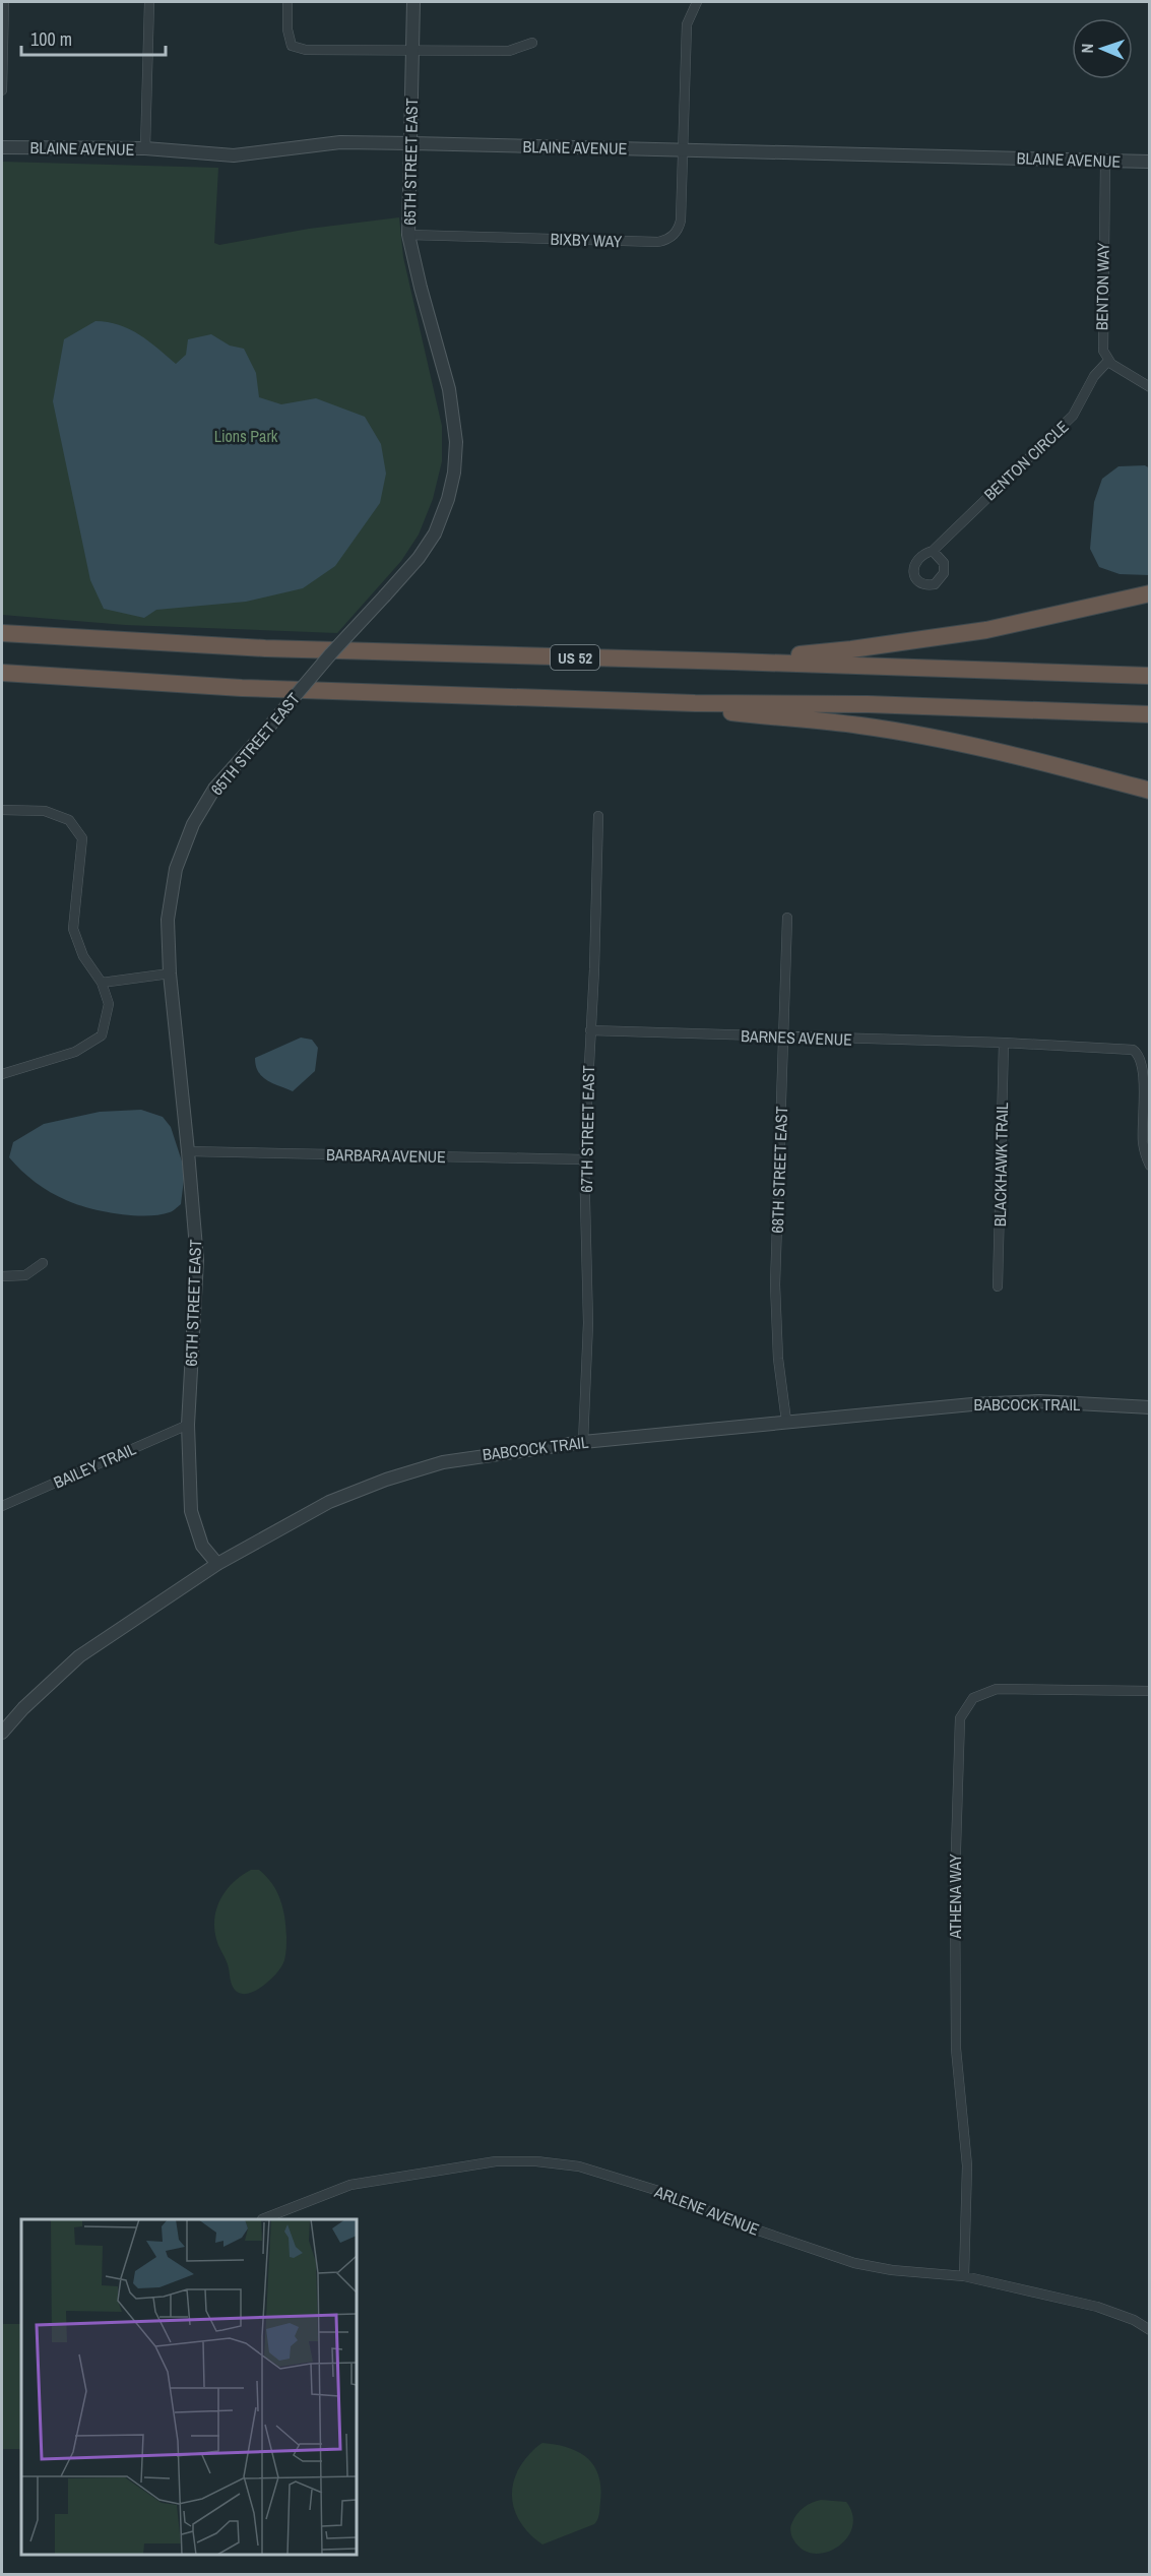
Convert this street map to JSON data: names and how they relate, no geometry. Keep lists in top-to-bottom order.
{
  "streets": {
    "highway": ["US 52"],
    "street": [
      "BLAINE AVENUE",
      "65TH STREET EAST",
      "BIXBY WAY",
      "BENTON WAY",
      "BENTON CIRCLE",
      "BARNES AVENUE",
      "67TH STREET EAST",
      "BARBARA AVENUE",
      "BLACKHAWK TRAIL",
      "68TH STREET EAST",
      "BABCOCK TRAIL",
      "BAILEY TRAIL",
      "ATHENA WAY",
      "ARLENE AVENUE"
    ]
  },
  "crossings": [
    ["BLAINE AVENUE", "65TH STREET EAST"],
    ["BLAINE AVENUE", "BIXBY WAY"],
    ["BLAINE AVENUE", "BENTON WAY"],
    ["65TH STREET EAST", "BIXBY WAY"],
    ["65TH STREET EAST", "BARBARA AVENUE"],
    ["65TH STREET EAST", "BABCOCK TRAIL"],
    ["65TH STREET EAST", "BAILEY TRAIL"],
    ["BENTON WAY", "BENTON CIRCLE"],
    ["BARNES AVENUE", "67TH STREET EAST"],
    ["BARNES AVENUE", "BLACKHAWK TRAIL"],
    ["BARNES AVENUE", "68TH STREET EAST"],
    ["67TH STREET EAST", "BARBARA AVENUE"],
    ["67TH STREET EAST", "BABCOCK TRAIL"],
    ["68TH STREET EAST", "BABCOCK TRAIL"],
    ["ATHENA WAY", "ARLENE AVENUE"]
  ],
  "parks": ["Lions Park"],
  "scale_bar": "100 m",
  "north": "left"
}
